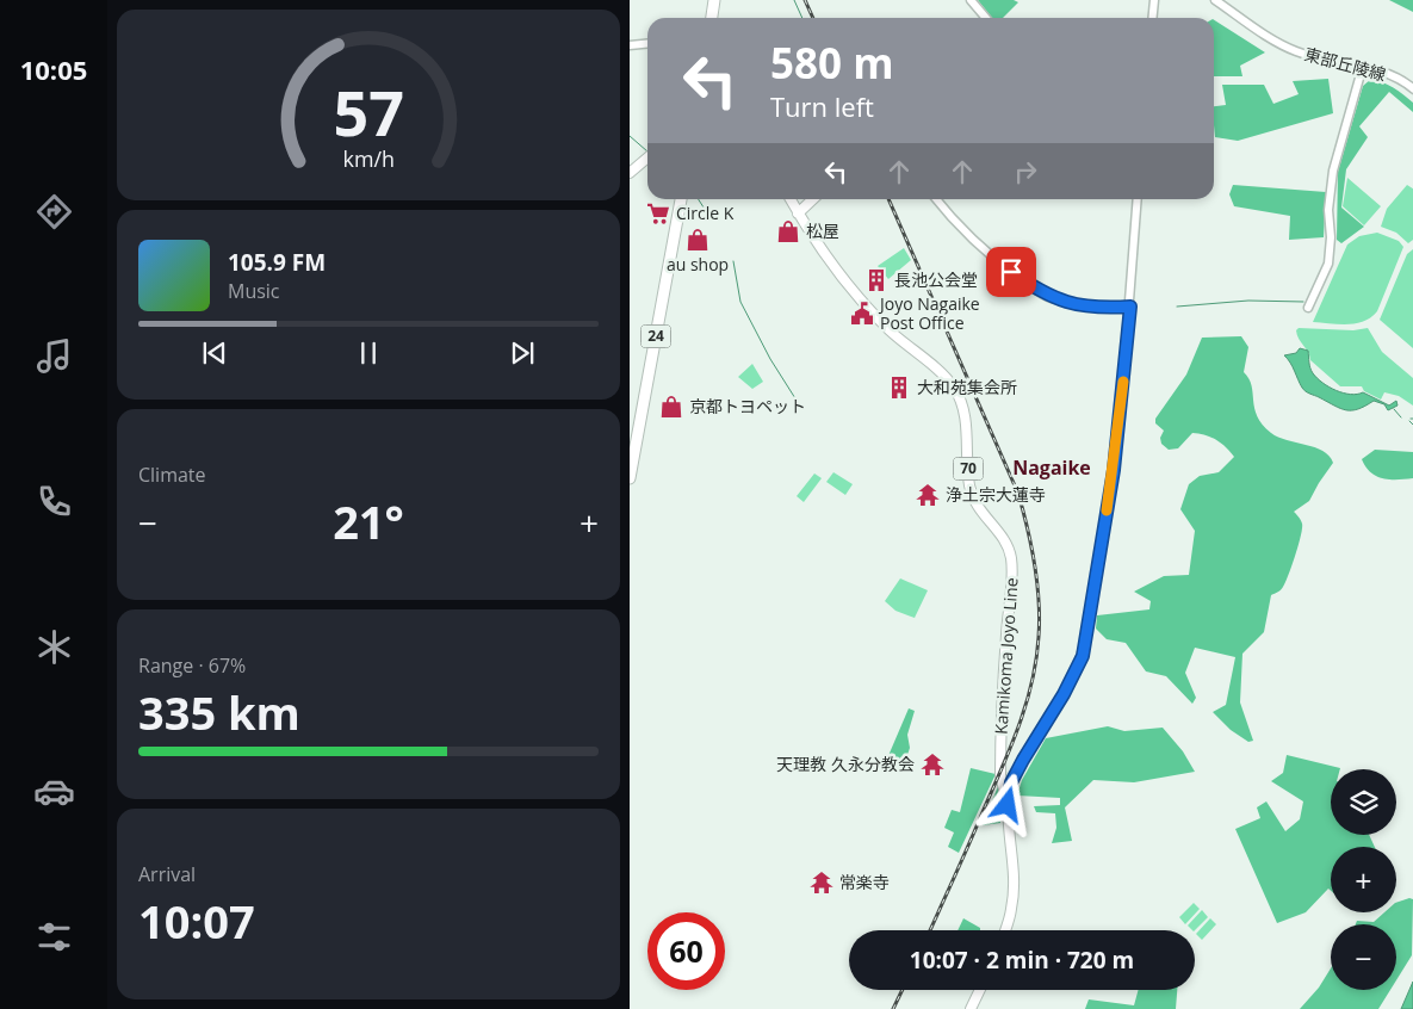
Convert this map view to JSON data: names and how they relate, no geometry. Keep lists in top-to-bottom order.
{
  "streets": {
    "highway": ["24"],
    "main road": ["70", "Kamikoma Joyo Line"],
    "street": ["東部丘陵線"]
  },
  "districts": ["Nagaike"],
  "places": {
    "supermarket": ["Circle K"],
    "shop": ["松屋", "au shop", "京都トヨペット"],
    "building": ["長池公会堂", "大和苑集会所"],
    "public building": ["Joyo Nagaike Post Office"],
    "temple": ["浄土宗大蓮寺", "天理教 久永分教会", "常楽寺"]
  },
  "page": {
    "tabs": "10:05",
    "turn": ["580 m", "Turn left"],
    "song": ["105.9 FM", "Music"],
    "tile": [
      "Climate",
      ["Range · 67%", "335 km"],
      ["Arrival", "10:07"]
    ],
    "heat": ["−", "21°", "+"],
    "map_buttons": ["+", "−"],
    "limit": "60",
    "trip": "10:07 · 2 min · 720 m",
    "gauge": ["57", "km/h"]
  }
}
